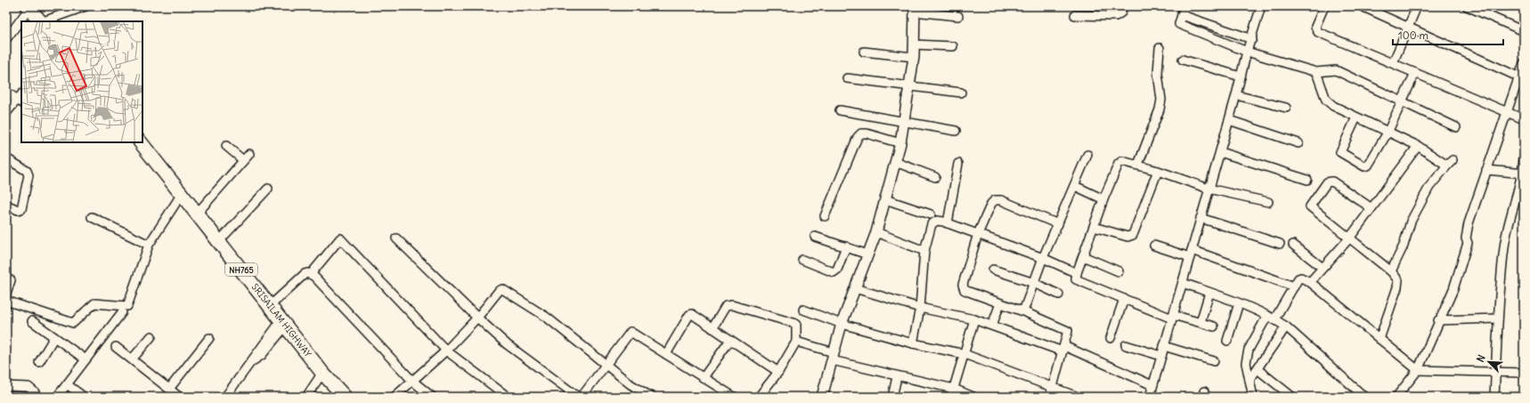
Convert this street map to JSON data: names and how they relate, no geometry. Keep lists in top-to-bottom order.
{
  "streets": {
    "highway": ["NH765", "SRISAILAM HIGHWAY"]
  },
  "scale_bar": "100 m",
  "north": "top left"
}
